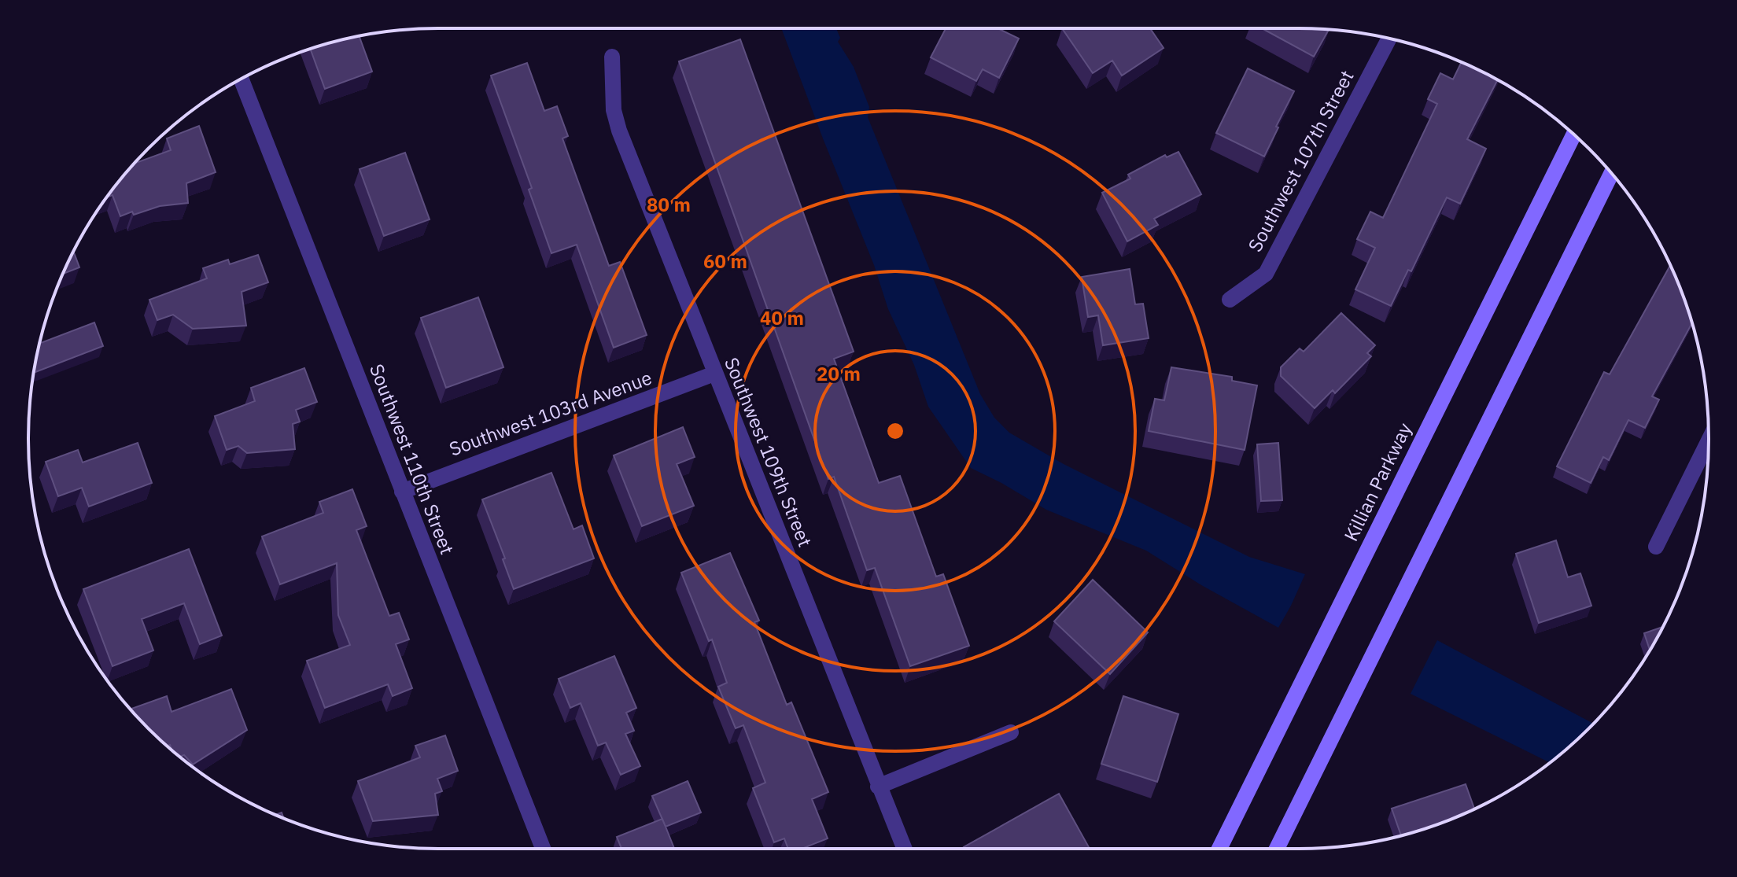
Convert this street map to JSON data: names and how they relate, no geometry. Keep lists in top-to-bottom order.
{
  "streets": {
    "main road": ["Killian Parkway"],
    "street": [
      "Southwest 107th Street",
      "Southwest 103rd Avenue",
      "Southwest 109th Street",
      "Southwest 110th Street"
    ]
  },
  "crossings": [
    ["Southwest 103rd Avenue", "Southwest 109th Street"],
    ["Southwest 103rd Avenue", "Southwest 110th Street"]
  ],
  "rings": [
    "80 m",
    "60 m",
    "40 m",
    "20 m"
  ]
}
